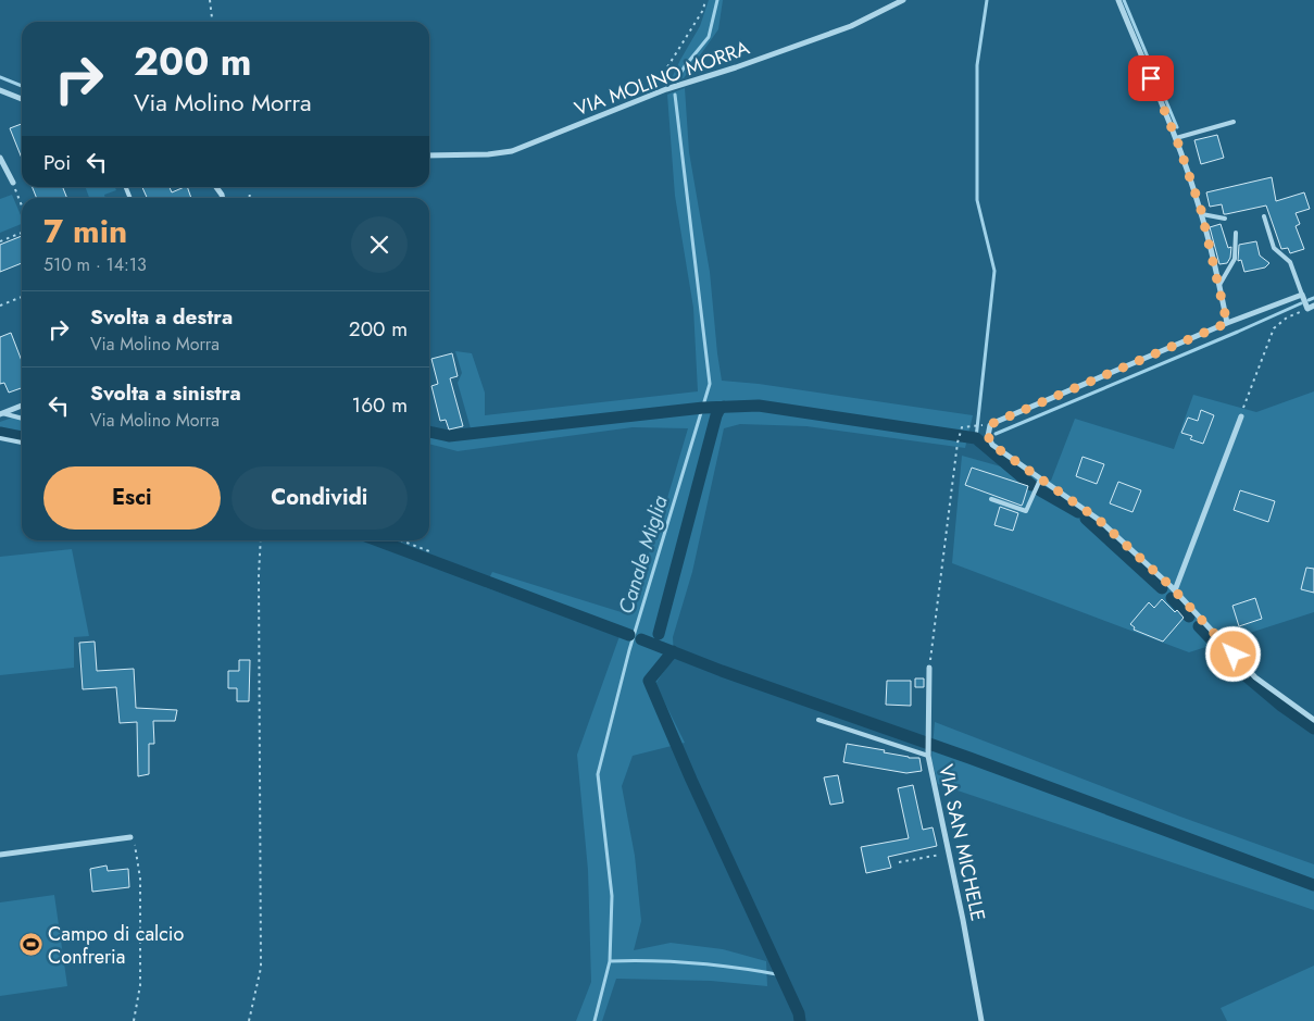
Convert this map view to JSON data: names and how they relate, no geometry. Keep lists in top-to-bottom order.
{
  "streets": {
    "street": ["VIA MOLINO MORRA", "VIA SAN MICHELE"]
  },
  "water": ["Canale Miglia"],
  "places": {
    "sports": ["Campo di calcio Confreria"]
  },
  "page": {
    "turn": ["200 m", "Via Molino Morra"],
    "then": "Poi",
    "heading": ["7 min", "510 m · 14:13"],
    "list": [
      {
        "name": "Svolta a destra",
        "note": "Via Molino Morra",
        "value": "200 m"
      },
      {
        "name": "Svolta a sinistra",
        "note": "Via Molino Morra",
        "value": "160 m"
      }
    ],
    "buttons": ["Esci", "Condividi"]
  }
}
